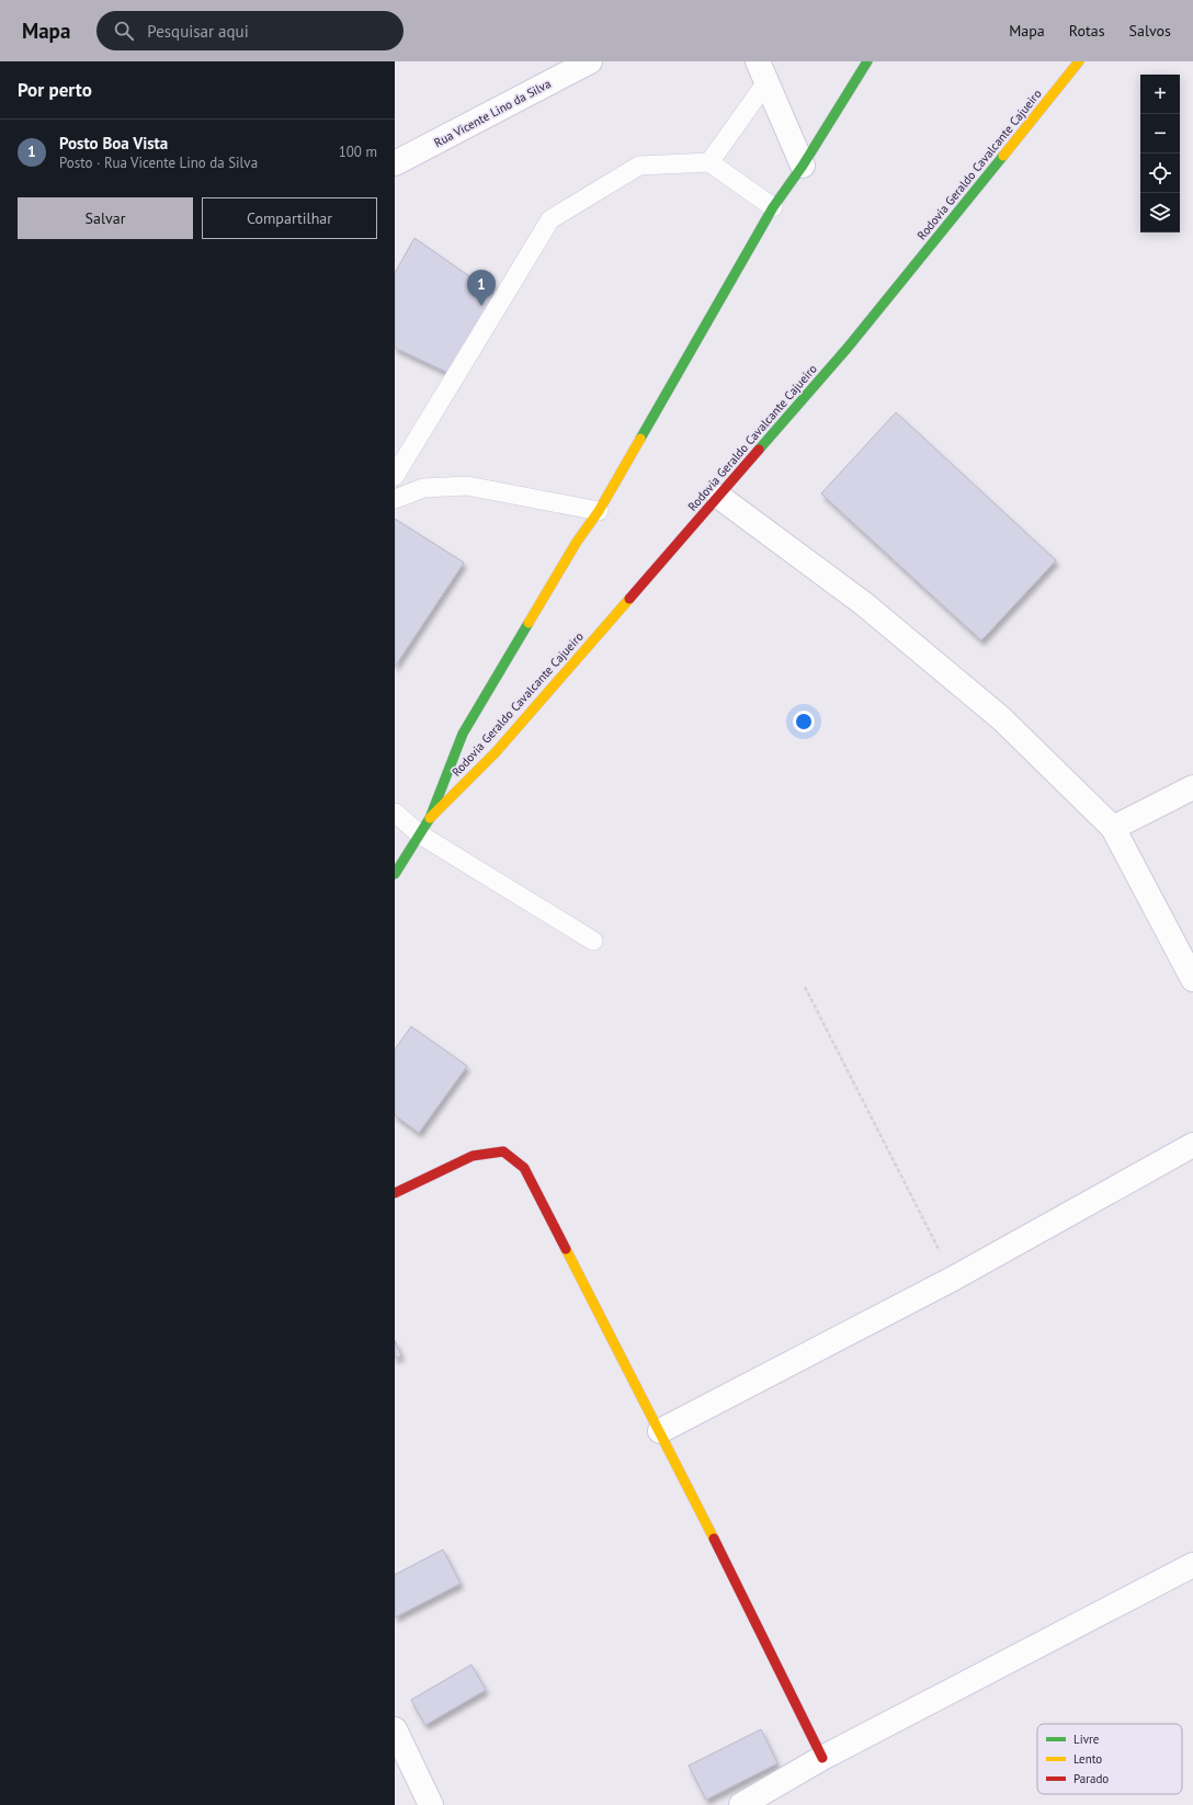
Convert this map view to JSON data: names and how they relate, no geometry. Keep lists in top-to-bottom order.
{
  "streets": {
    "main road": ["Rodovia Geraldo Cavalcante Cajueiro"],
    "street": ["Rua Vicente Lino da Silva"]
  },
  "legend": ["Livre", "Lento", "Parado"],
  "page": {
    "header": "Mapa",
    "search": "Pesquisar aqui",
    "nav": ["Mapa", "Rotas", "Salvos"],
    "heading": "Por perto",
    "map_buttons": ["+", "−"],
    "list": [
      {
        "mark": "1",
        "name": "Posto Boa Vista",
        "note": "Posto · Rua Vicente Lino da Silva",
        "value": "100 m"
      }
    ],
    "buttons": ["Salvar", "Compartilhar"],
    "pins": "1"
  }
}
